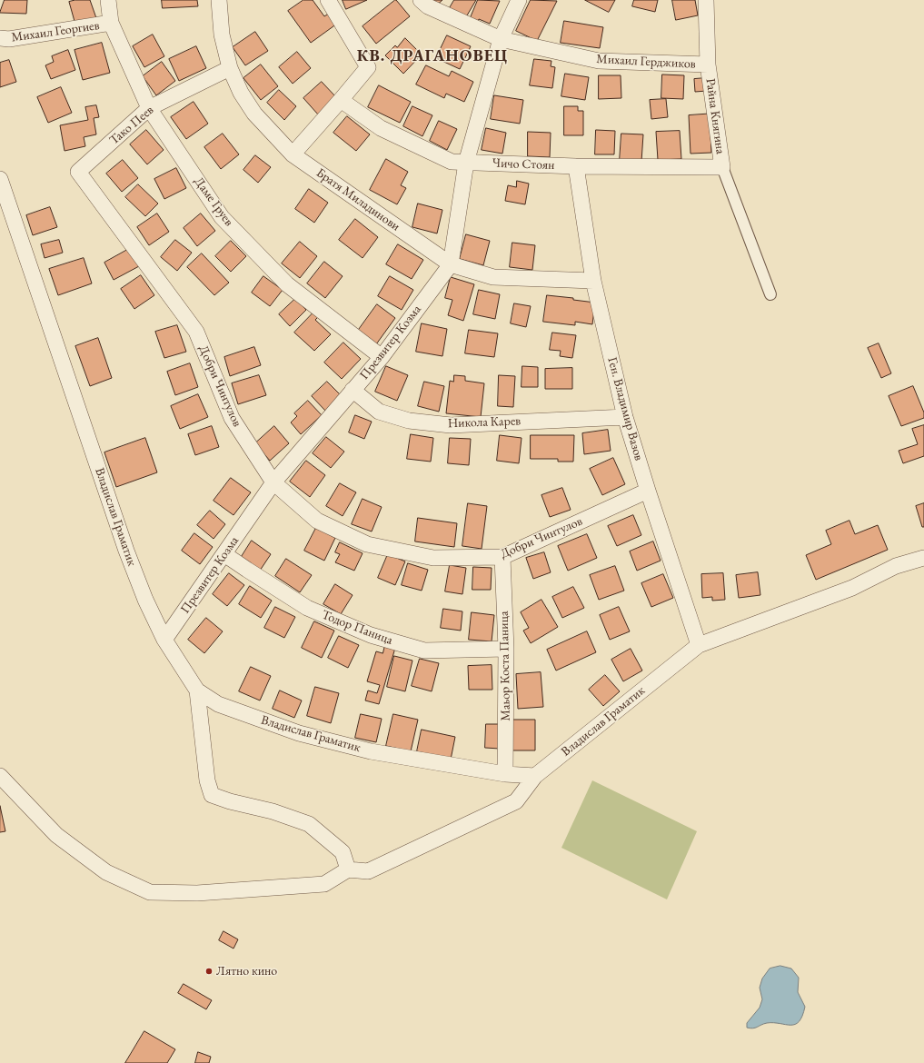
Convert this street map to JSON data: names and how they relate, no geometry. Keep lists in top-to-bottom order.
{
  "streets": {
    "street": [
      "Михаил Георгиев",
      "Михаил Герджиков",
      "Райна Княгина",
      "Тако Пеев",
      "Чичо Стоян",
      "Братя Миладинови",
      "Даме Груев",
      "Презвитер Козма",
      "Добри Чинтулов",
      "Ген. Владимир Вазов",
      "Никола Карев",
      "Владислав Граматик",
      "Тодор Паница",
      "Маьор Коста Паница"
    ]
  },
  "crossings": [
    ["Михаил Георгиев", "Даме Груев"],
    ["Михаил Герджиков", "Райна Княгина"],
    ["Михаил Герджиков", "Презвитер Козма"],
    ["Райна Княгина", "Чичо Стоян"],
    ["Тако Пеев", "Братя Миладинови"],
    ["Тако Пеев", "Даме Груев"],
    ["Тако Пеев", "Добри Чинтулов"],
    ["Чичо Стоян", "Презвитер Козма"],
    ["Чичо Стоян", "Ген. Владимир Вазов"],
    ["Братя Миладинови", "Презвитер Козма"],
    ["Братя Миладинови", "Ген. Владимир Вазов"],
    ["Даме Груев", "Презвитер Козма"],
    ["Презвитер Козма", "Добри Чинтулов"],
    ["Презвитер Козма", "Никола Карев"],
    ["Презвитер Козма", "Владислав Граматик"],
    ["Презвитер Козма", "Тодор Паница"],
    ["Добри Чинтулов", "Ген. Владимир Вазов"],
    ["Добри Чинтулов", "Маьор Коста Паница"],
    ["Ген. Владимир Вазов", "Никола Карев"],
    ["Ген. Владимир Вазов", "Владислав Граматик"],
    ["Владислав Граматик", "Маьор Коста Паница"],
    ["Тодор Паница", "Маьор Коста Паница"]
  ],
  "districts": ["КВ. ДРАГАНОВЕЦ"],
  "places": ["Лятно кино"]
}
